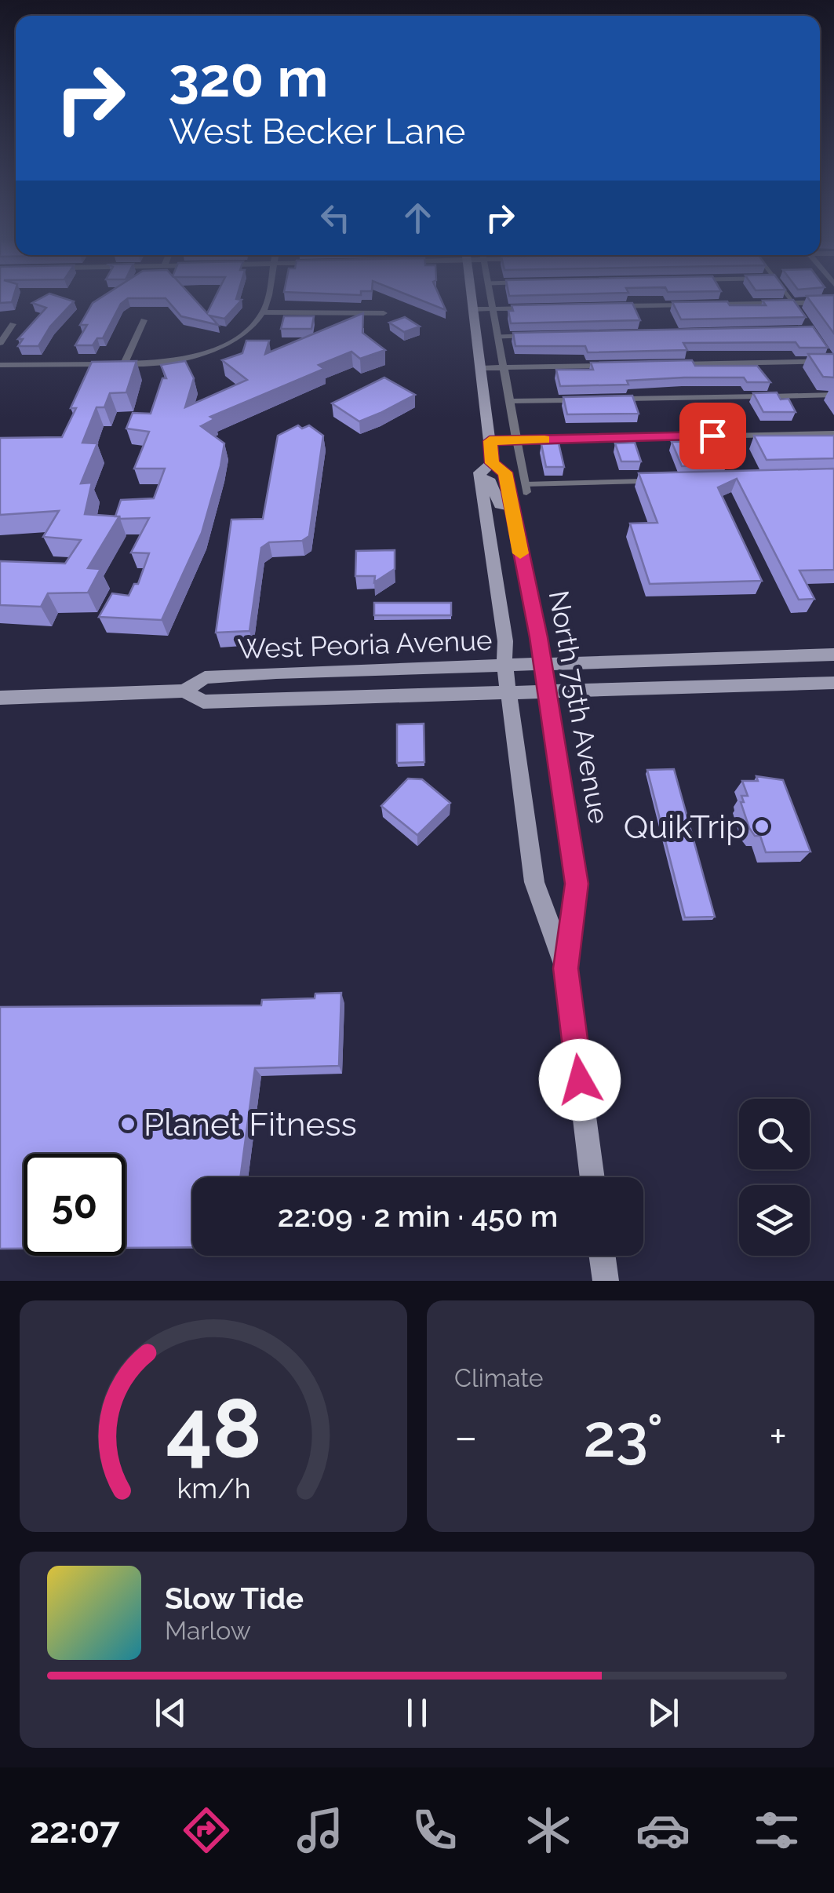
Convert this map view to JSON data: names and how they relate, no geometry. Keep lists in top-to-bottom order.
{
  "streets": {
    "main road": ["West Peoria Avenue", "North 75th Avenue"]
  },
  "crossings": [
    ["West Peoria Avenue", "North 75th Avenue"]
  ],
  "places": ["QuikTrip", "Planet Fitness"],
  "page": {
    "turn": ["320 m", "West Becker Lane"],
    "limit": "50",
    "trip": "22:09 · 2 min · 450 m",
    "tile": "Climate",
    "heat": ["−", "23°", "+"],
    "song": ["Slow Tide", "Marlow"],
    "tabs": "22:07",
    "gauge": ["48", "km/h"]
  }
}
